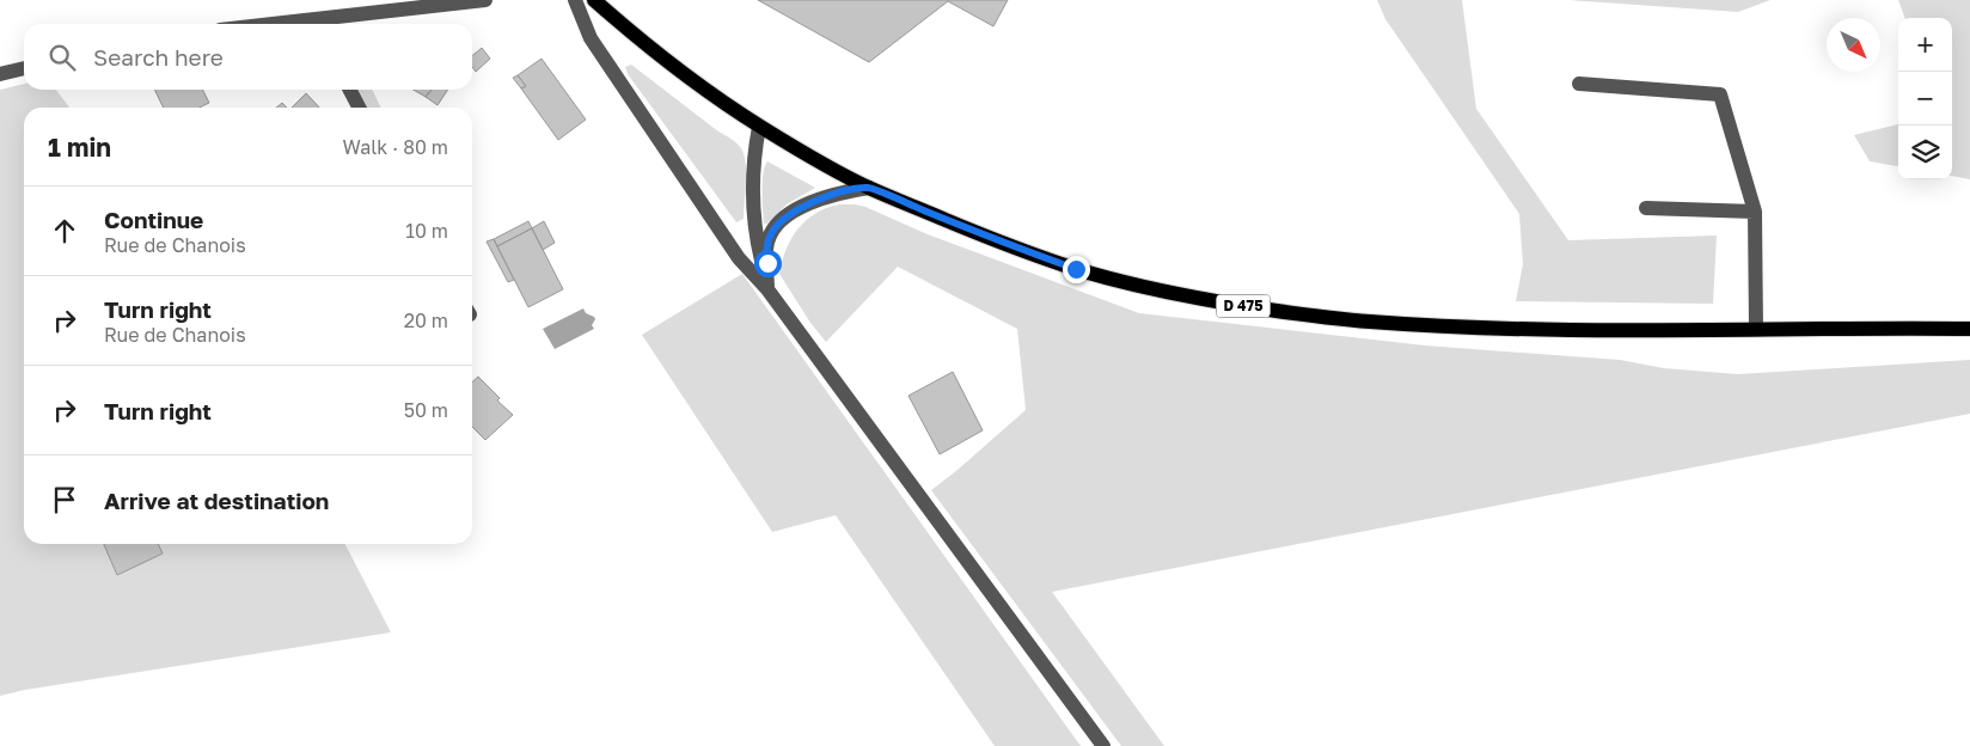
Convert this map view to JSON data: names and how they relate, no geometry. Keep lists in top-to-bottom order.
{
  "streets": {
    "main road": ["D 475"]
  },
  "north": "bottom right",
  "page": {
    "map_buttons": ["+", "−"],
    "search": "Search here",
    "heading": ["1 min", "Walk · 80 m"],
    "list": [
      ["Continue", "Rue de Chanois", "10 m"],
      ["Turn right", "Rue de Chanois", "20 m"],
      ["Turn right", "50 m"],
      "Arrive at destination"
    ]
  }
}
